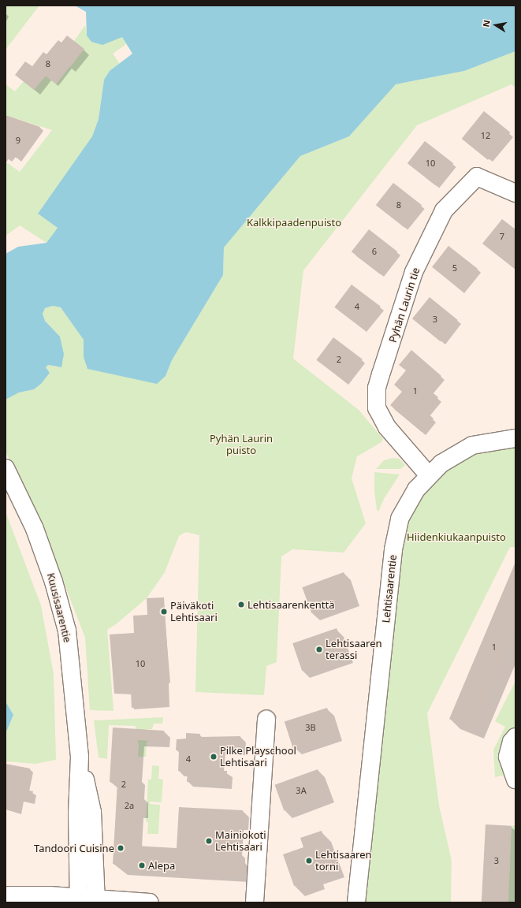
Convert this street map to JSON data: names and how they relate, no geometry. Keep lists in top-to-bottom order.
{
  "streets": {
    "street": ["Pyhän Laurin tie", "Lehtisaarentie", "Kuusisaarentie"]
  },
  "crossings": [
    ["Pyhän Laurin tie", "Lehtisaarentie"]
  ],
  "parks": ["Kalkkipaadenpuisto", "Pyhän Laurin puisto", "Hiidenkiukaanpuisto"],
  "places": [
    "Lehtisaarenkenttä",
    "Päiväkoti Lehtisaari",
    "Lehtisaaren terassi",
    "Pilke Playschool Lehtisaari",
    "Mainiokoti Lehtisaari",
    "Tandoori Cuisine",
    "Lehtisaaren torni",
    "Alepa"
  ],
  "house_numbers": [
    "8",
    "12",
    "9",
    "10",
    "8",
    "7",
    "6",
    "5",
    "4",
    "3",
    "2",
    "1",
    "1",
    "10",
    "3B",
    "4",
    "2",
    "3A",
    "2a",
    "3"
  ],
  "north": "left"
}
